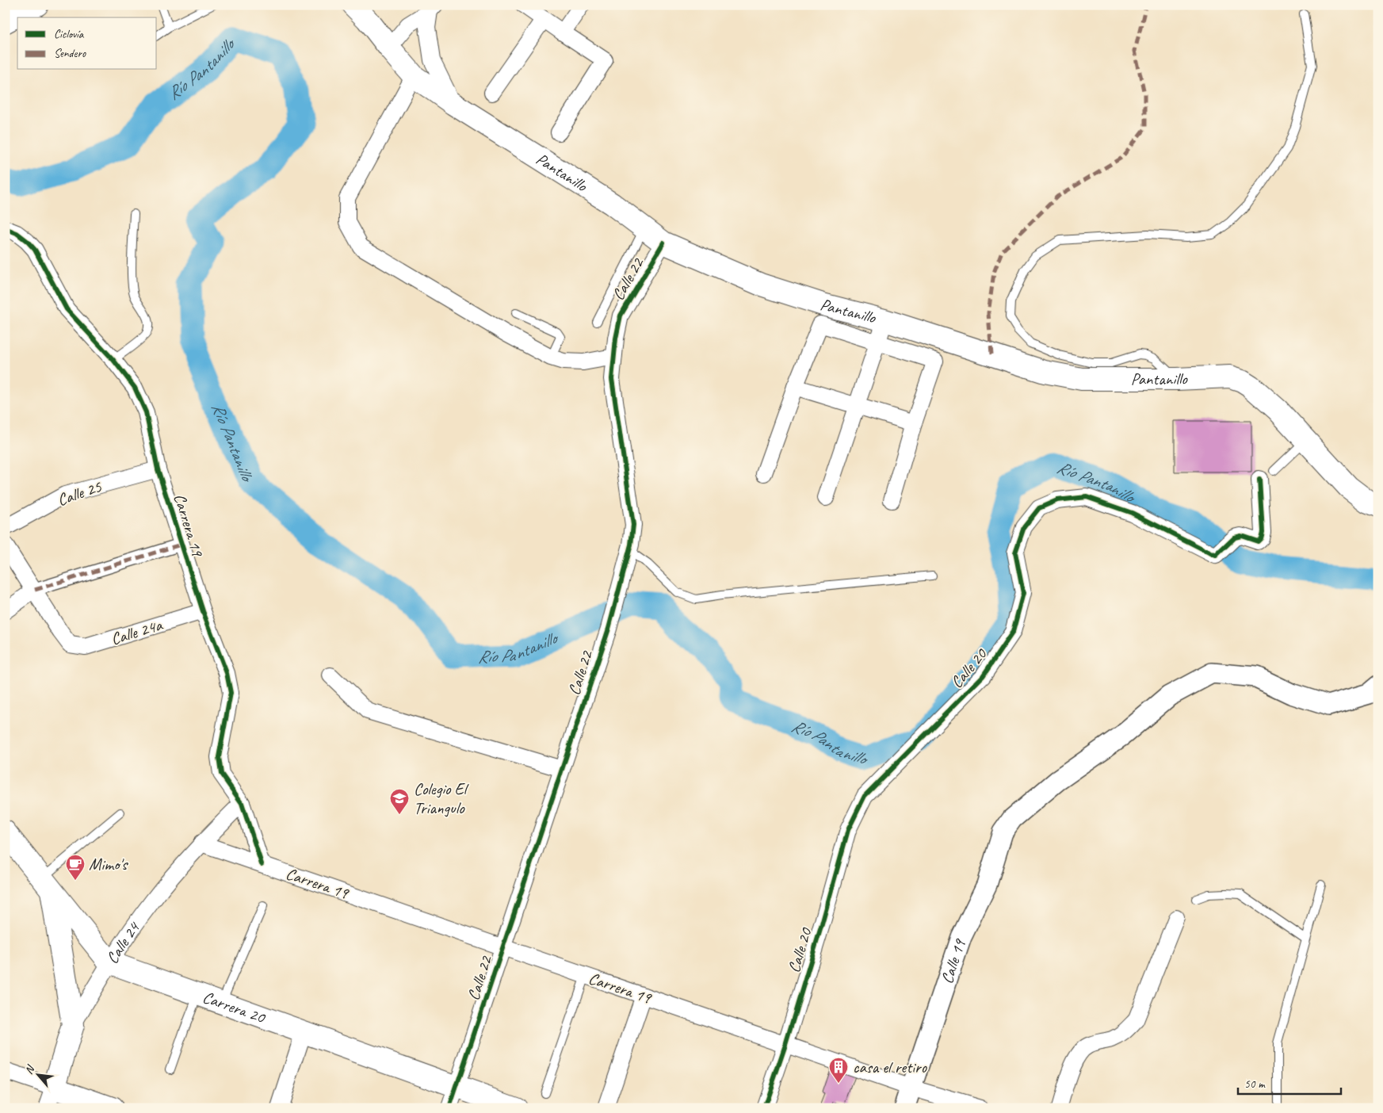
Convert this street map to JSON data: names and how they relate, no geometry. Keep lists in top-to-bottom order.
{
  "streets": {
    "main road": ["Pantanillo", "Calle 24", "Carrera 20"],
    "street": [
      "Calle 22",
      "Calle 25",
      "Carrera 19",
      "Calle 24a",
      "Calle 20",
      "Calle 19"
    ]
  },
  "crossings": [
    ["Pantanillo", "Calle 22"],
    ["Calle 22", "Carrera 19"],
    ["Calle 22", "Carrera 20"],
    ["Calle 25", "Carrera 19"],
    ["Carrera 19", "Calle 24a"],
    ["Carrera 19", "Calle 20"],
    ["Carrera 19", "Calle 24"],
    ["Carrera 19", "Calle 19"],
    ["Calle 24", "Carrera 20"]
  ],
  "water": ["Río Pantanillo"],
  "places": {
    "school or university": ["Colegio El Triangulo"],
    "cafe": ["Mimo's"],
    "building": ["casa el retiro"]
  },
  "legend": ["Ciclovía", "Sendero"],
  "scale_bar": "50 m",
  "north": "top left"
}
